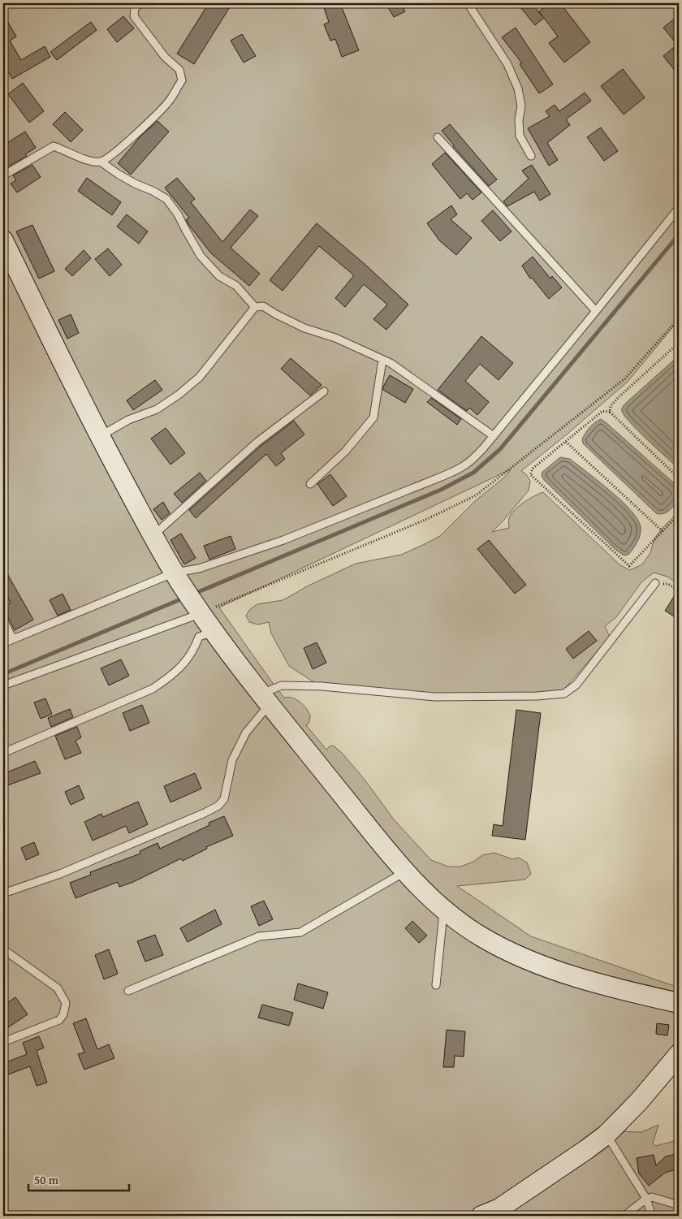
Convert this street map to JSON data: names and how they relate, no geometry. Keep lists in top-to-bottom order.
{
  "scale_bar": "50 m"
}
